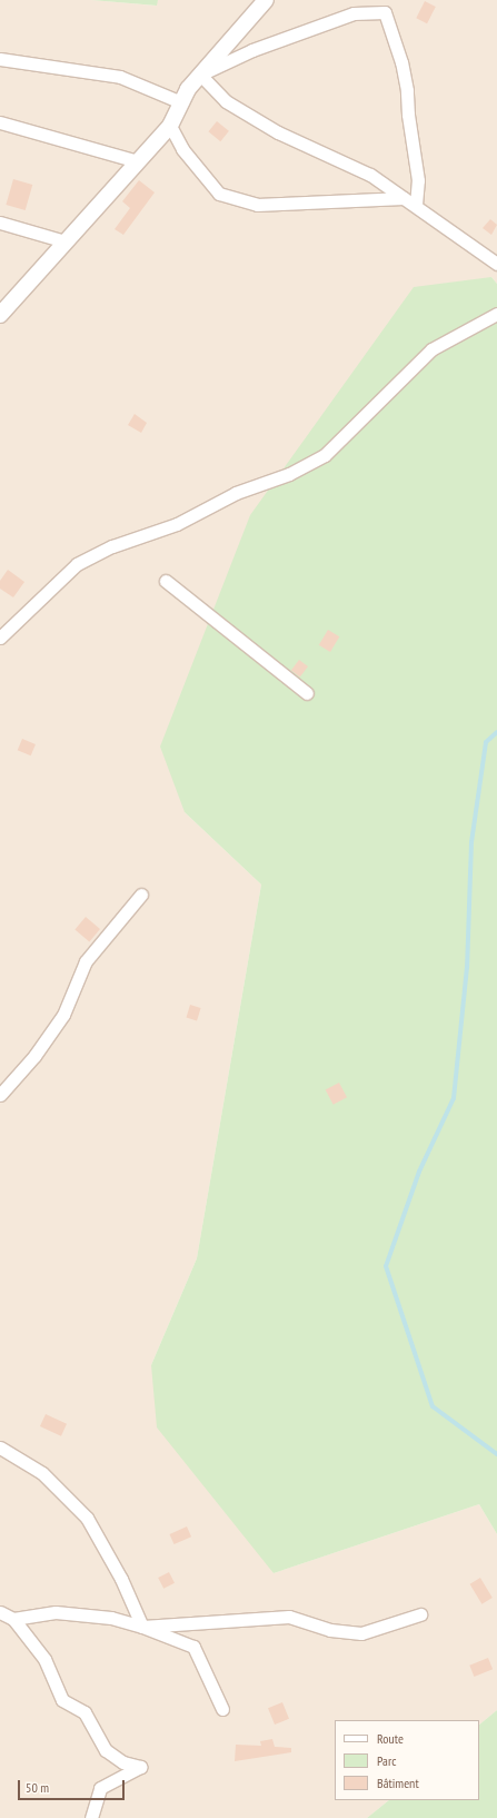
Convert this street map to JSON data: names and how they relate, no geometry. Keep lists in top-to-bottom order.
{
  "legend": ["Route", "Parc", "Bâtiment"],
  "scale_bar": "50 m"
}
